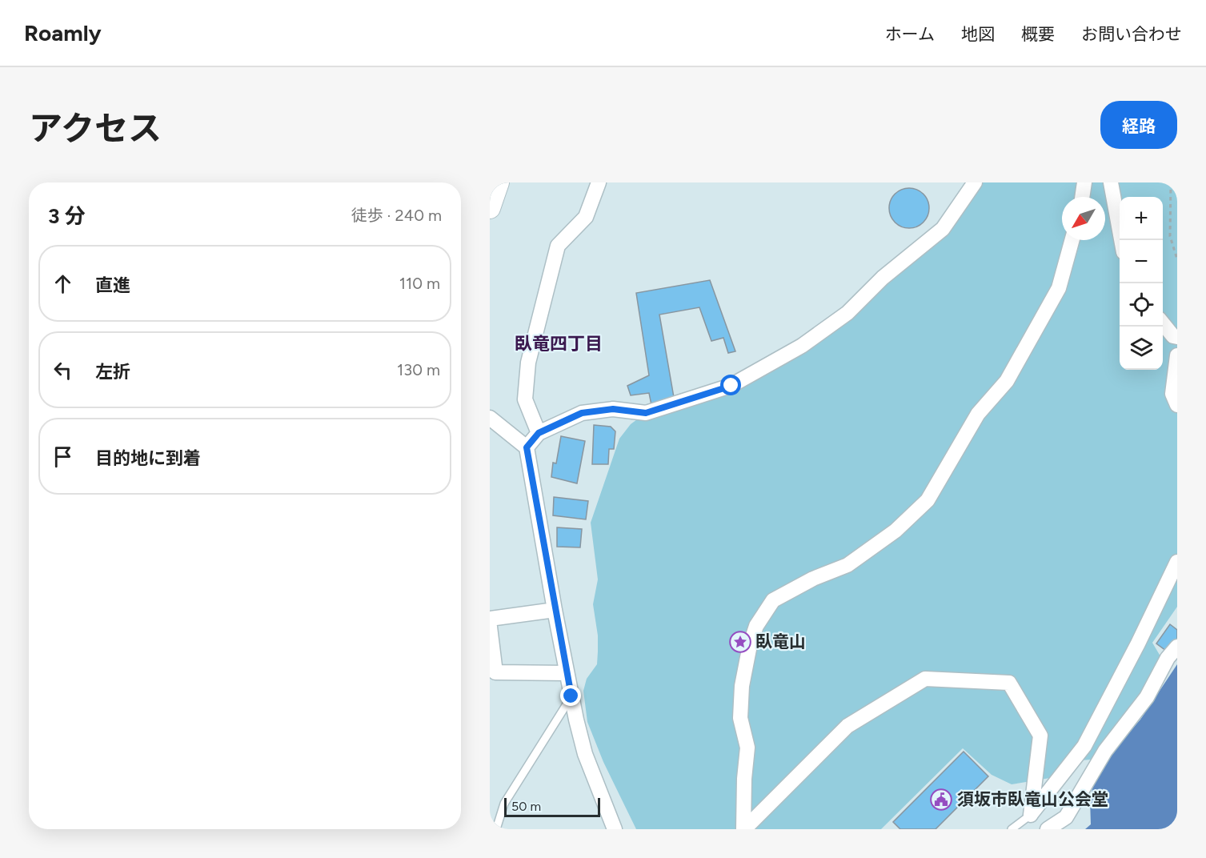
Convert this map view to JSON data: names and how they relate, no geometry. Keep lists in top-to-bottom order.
{
  "districts": ["臥竜四丁目"],
  "places": {
    "place": ["臥竜山"],
    "public building": ["須坂市臥竜山公会堂"]
  },
  "scale_bar": "50 m",
  "north": "bottom left",
  "page": {
    "header": "Roamly",
    "nav": [
      "ホーム",
      "地図",
      "概要",
      "お問い合わせ"
    ],
    "title": "アクセス",
    "buttons": "経路",
    "heading": ["3 分", "徒歩 · 240 m"],
    "map_buttons": ["+", "−"],
    "list": [
      ["直進", "110 m"],
      ["左折", "130 m"],
      "目的地に到着"
    ],
    "scale": "50 m"
  }
}
